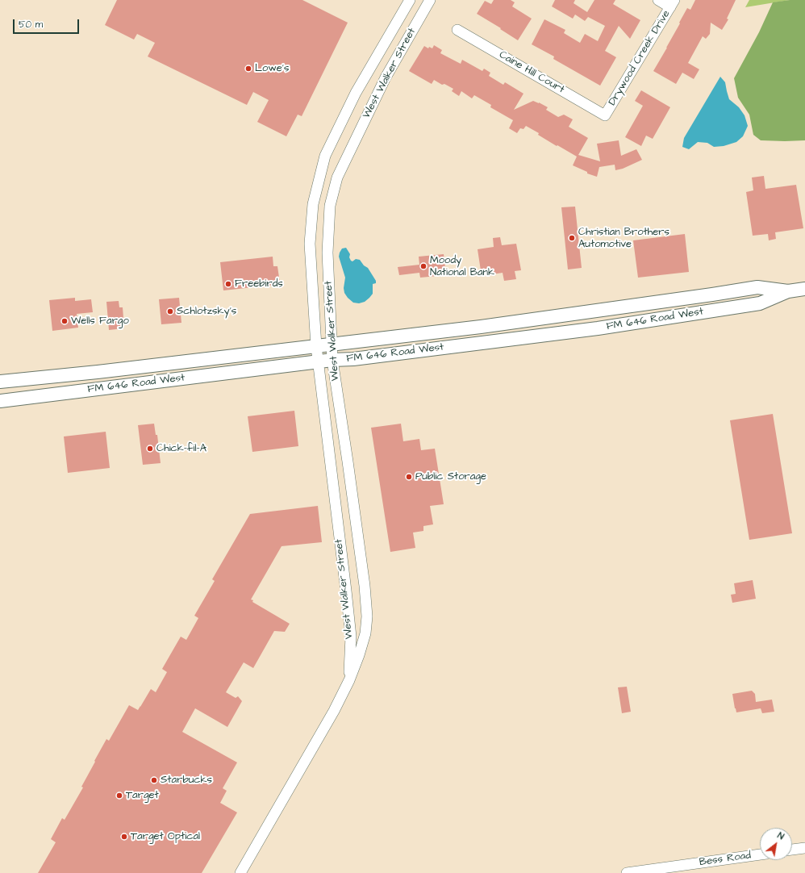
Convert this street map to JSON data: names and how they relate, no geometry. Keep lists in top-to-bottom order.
{
  "streets": {
    "main road": ["FM 646 Road West"],
    "street": [
      "Drywood Creek Drive",
      "Caine Hill Court",
      "West Walker Street",
      "Bess Road"
    ]
  },
  "crossings": [
    ["Drywood Creek Drive", "Caine Hill Court"],
    ["West Walker Street", "FM 646 Road West"]
  ],
  "places": [
    "Lowe's",
    "Christian Brothers Automotive",
    "Moody National Bank",
    "Freebirds",
    "Schlotzsky's",
    "Wells Fargo",
    "Chick-fil-A",
    "Public Storage",
    "Starbucks",
    "Target",
    "Target Optical"
  ],
  "scale_bar": "50 m",
  "north": "top right"
}
